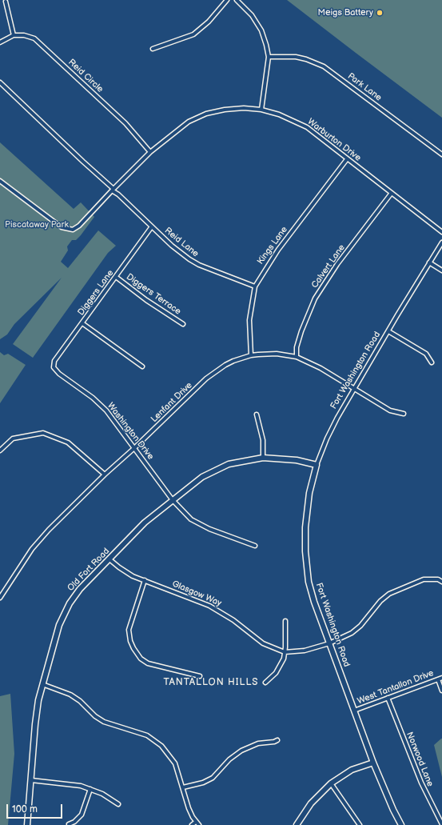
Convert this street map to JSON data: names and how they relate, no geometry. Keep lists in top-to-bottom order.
{
  "streets": {
    "main road": ["Fort Washington Road", "Old Fort Road"],
    "street": [
      "Reid Circle",
      "Park Lane",
      "Warburton Drive",
      "Reid Lane",
      "Kings Lane",
      "Calvert Lane",
      "Diggers Lane",
      "Diggers Terrace",
      "Lenfant Drive",
      "Washington Drive",
      "Glasgow Way",
      "West Tantallon Drive",
      "Norwood Lane"
    ]
  },
  "crossings": [
    ["Reid Circle", "Warburton Drive"],
    ["Warburton Drive", "Reid Lane"],
    ["Warburton Drive", "Kings Lane"],
    ["Warburton Drive", "Calvert Lane"],
    ["Reid Lane", "Kings Lane"],
    ["Reid Lane", "Diggers Lane"],
    ["Kings Lane", "Lenfant Drive"],
    ["Calvert Lane", "Lenfant Drive"],
    ["Diggers Lane", "Diggers Terrace"],
    ["Diggers Lane", "Washington Drive"],
    ["Fort Washington Road", "Lenfant Drive"],
    ["Fort Washington Road", "Old Fort Road"],
    ["Fort Washington Road", "Glasgow Way"],
    ["Fort Washington Road", "West Tantallon Drive"],
    ["Lenfant Drive", "Washington Drive"],
    ["Washington Drive", "Old Fort Road"],
    ["Old Fort Road", "Glasgow Way"],
    ["West Tantallon Drive", "Norwood Lane"]
  ],
  "districts": ["TANTALLON HILLS"],
  "parks": ["Piscataway Park"],
  "places": ["Meigs Battery"],
  "scale_bar": "100 m"
}
